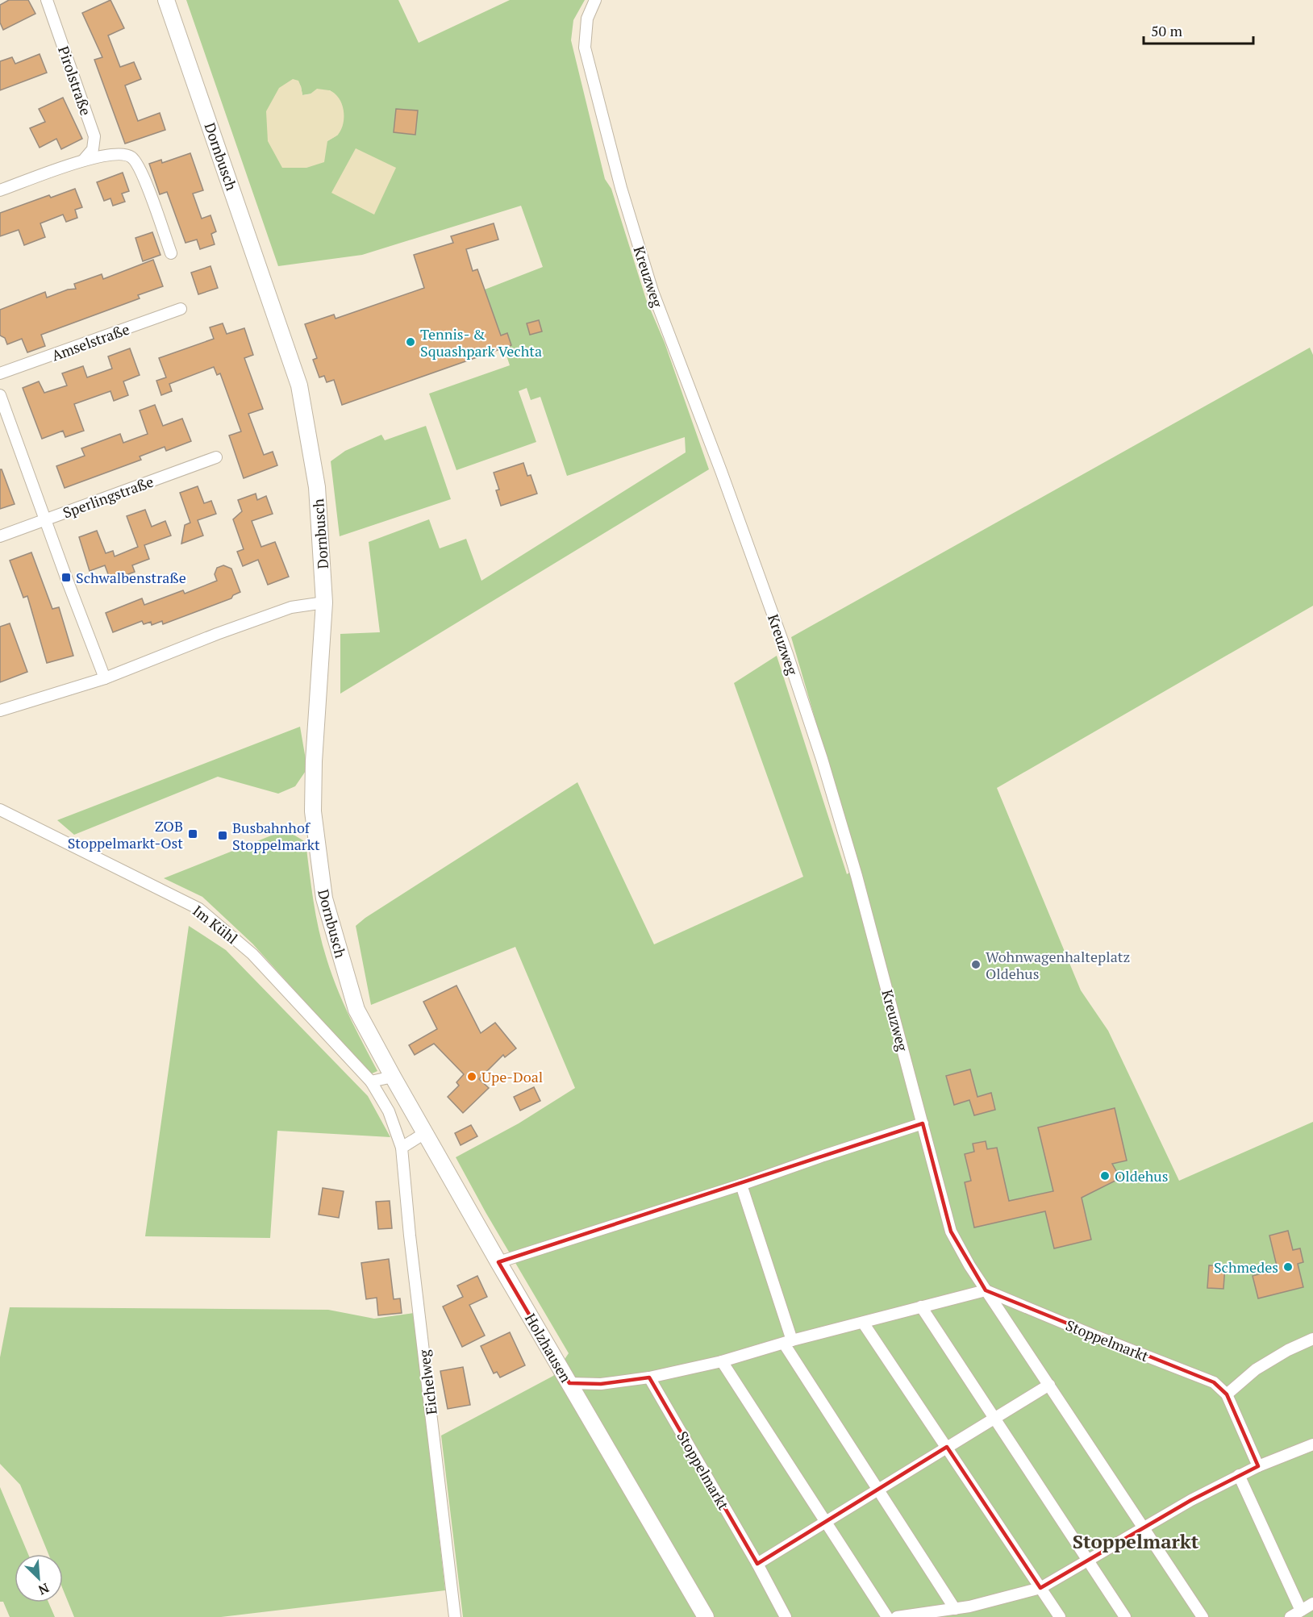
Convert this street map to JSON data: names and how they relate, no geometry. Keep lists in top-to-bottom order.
{
  "streets": {
    "street": [
      "Pirolstraße",
      "Dornbusch",
      "Kreuzweg",
      "Amselstraße",
      "Sperlingstraße",
      "Im Kühl",
      "Stoppelmarkt",
      "Holzhausen",
      "Eichelweg"
    ]
  },
  "crossings": [
    ["Dornbusch", "Holzhausen"],
    ["Kreuzweg", "Stoppelmarkt"],
    ["Im Kühl", "Eichelweg"]
  ],
  "districts": ["Stoppelmarkt"],
  "places": {
    "other": [
      "Tennis- & Squashpark Vechta",
      "Wohnwagenhalteplatz Oldehus",
      "Upe-Doal",
      "Oldehus",
      "Schmedes"
    ],
    "transit": ["Schwalbenstraße", "ZOB Stoppelmarkt-Ost", "Busbahnhof Stoppelmarkt"]
  },
  "scale_bar": "50 m",
  "north": "bottom right"
}
